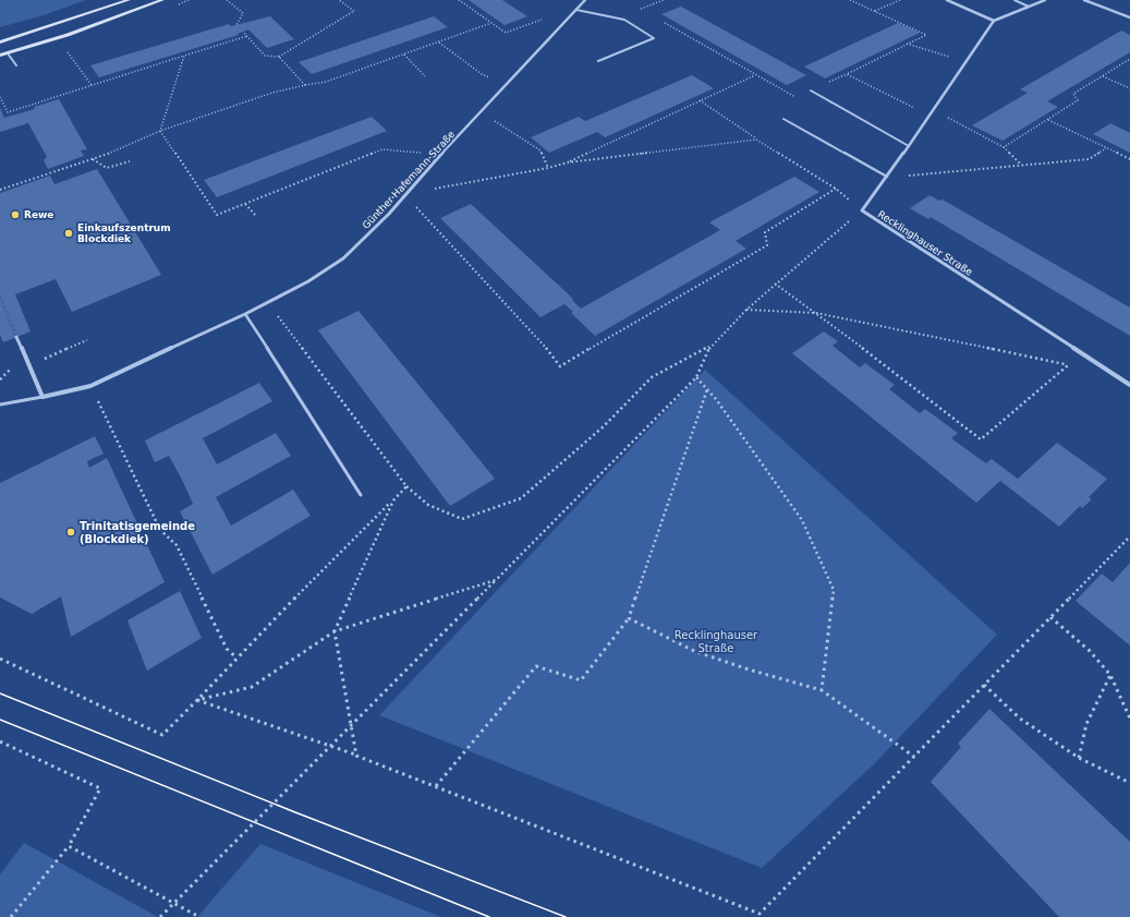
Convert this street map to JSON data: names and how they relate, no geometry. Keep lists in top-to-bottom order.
{
  "streets": {
    "street": ["Günther-Hafemann-Straße", "Recklinghauser Straße"]
  },
  "parks": ["Recklinghauser Straße"],
  "places": ["Rewe", "Einkaufszentrum Blockdiek", "Trinitatisgemeinde (Blockdiek)"]
}
